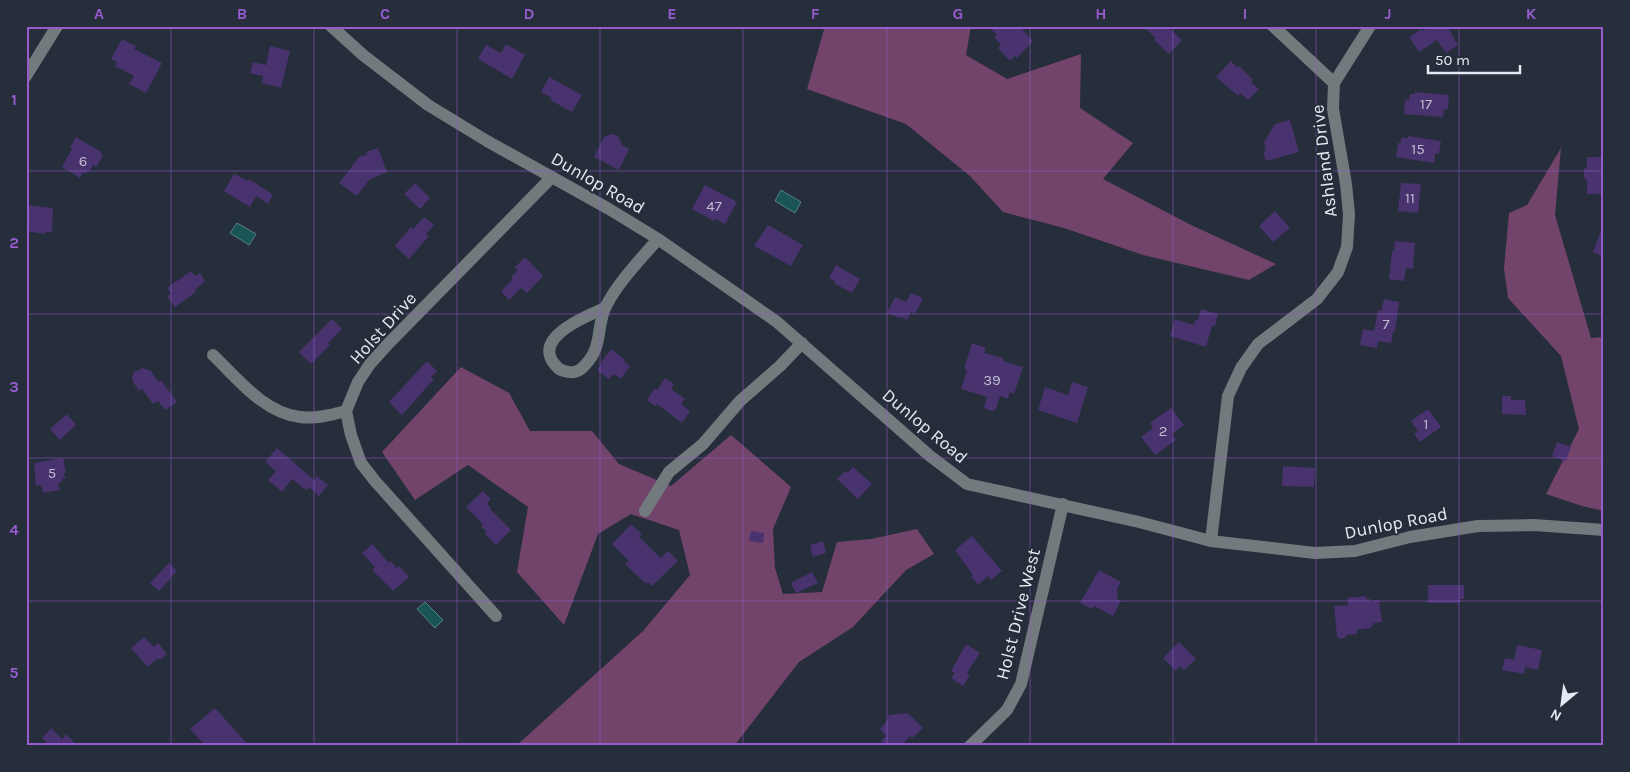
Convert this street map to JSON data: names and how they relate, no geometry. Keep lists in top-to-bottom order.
{
  "streets": {
    "street": [
      "Ashland Drive",
      "Dunlop Road",
      "Holst Drive",
      "Holst Drive West"
    ]
  },
  "crossings": [
    ["Ashland Drive", "Dunlop Road"],
    ["Dunlop Road", "Holst Drive"],
    ["Dunlop Road", "Holst Drive West"]
  ],
  "house_numbers": [
    "17",
    "15",
    "6",
    "11",
    "47",
    "7",
    "39",
    "1",
    "2",
    "5"
  ],
  "scale_bar": "50 m",
  "north": "bottom left",
  "grid": {
    "columns": [
      "A",
      "B",
      "C",
      "D",
      "E",
      "F",
      "G",
      "H",
      "I",
      "J",
      "K"
    ],
    "rows": [
      "1",
      "2",
      "3",
      "4",
      "5"
    ]
  }
}
